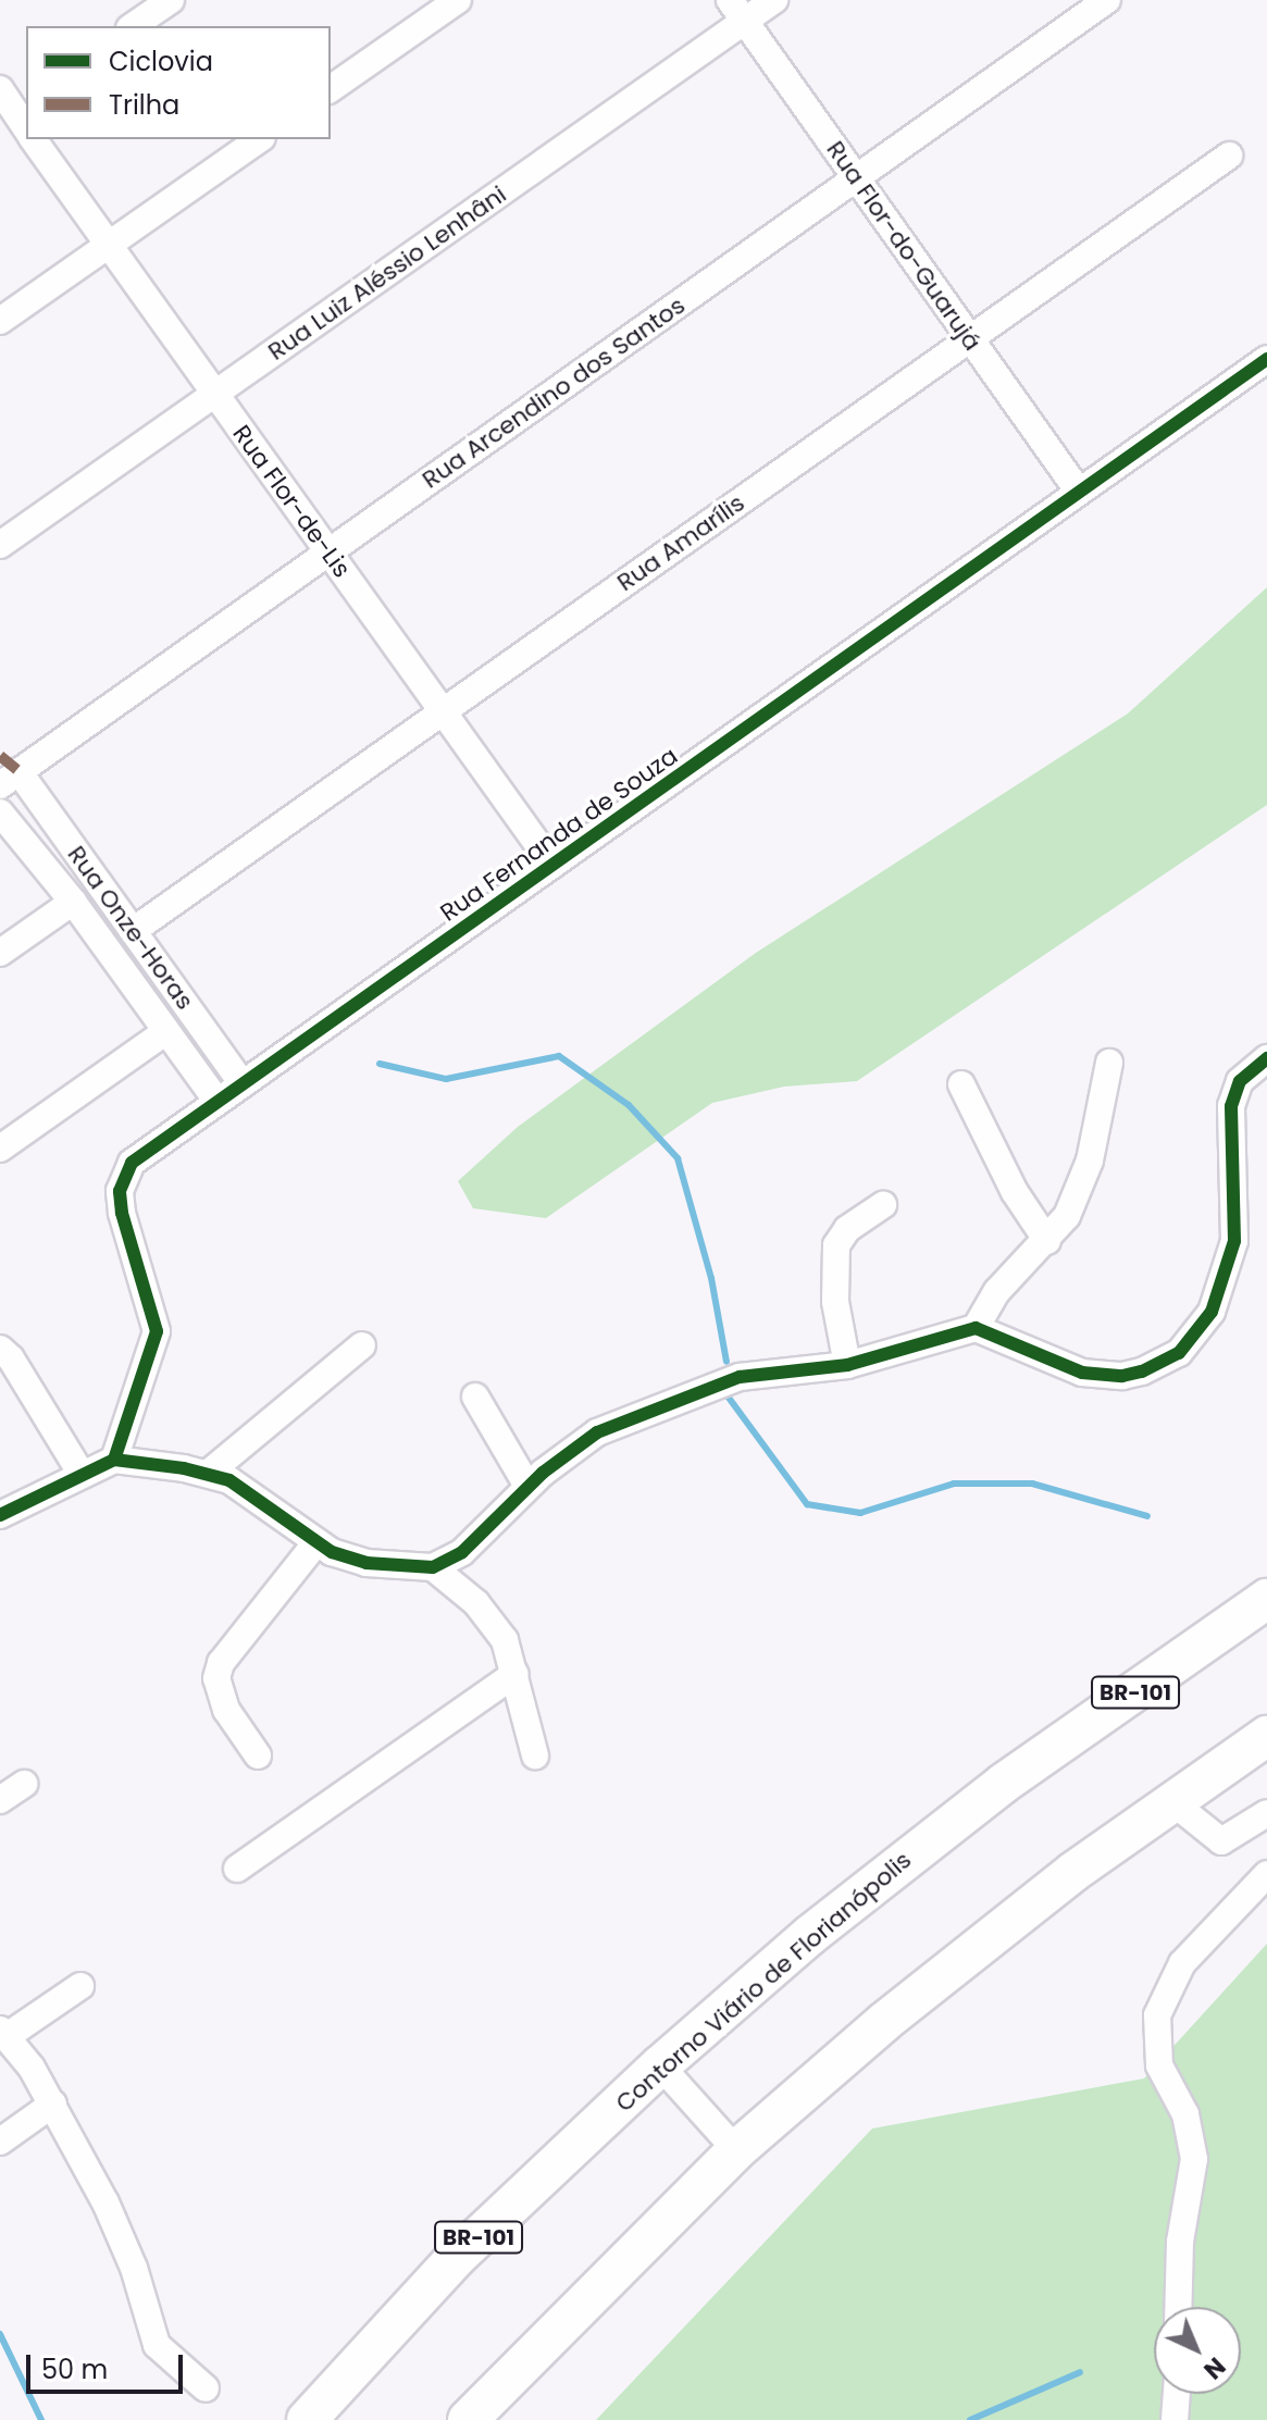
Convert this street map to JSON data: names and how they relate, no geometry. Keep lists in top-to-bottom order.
{
  "streets": {
    "highway": ["BR-101", "Contorno Viário de Florianópolis"],
    "street": [
      "Rua Flor-do-Guarujá",
      "Rua Luiz Aléssio Lenhâni",
      "Rua Arcendino dos Santos",
      "Rua Flor-de-Lis",
      "Rua Amarílis",
      "Rua Fernanda de Souza",
      "Rua Onze-Horas"
    ]
  },
  "crossings": [
    ["Rua Flor-do-Guarujá", "Rua Luiz Aléssio Lenhâni"],
    ["Rua Flor-do-Guarujá", "Rua Arcendino dos Santos"],
    ["Rua Flor-do-Guarujá", "Rua Amarílis"],
    ["Rua Flor-do-Guarujá", "Rua Fernanda de Souza"],
    ["Rua Luiz Aléssio Lenhâni", "Rua Flor-de-Lis"],
    ["Rua Arcendino dos Santos", "Rua Flor-de-Lis"],
    ["Rua Arcendino dos Santos", "Rua Onze-Horas"],
    ["Rua Flor-de-Lis", "Rua Amarílis"],
    ["Rua Flor-de-Lis", "Rua Fernanda de Souza"],
    ["Rua Amarílis", "Rua Onze-Horas"],
    ["Rua Fernanda de Souza", "Rua Onze-Horas"]
  ],
  "legend": ["Ciclovia", "Trilha"],
  "scale_bar": "50 m",
  "north": "bottom right"
}
